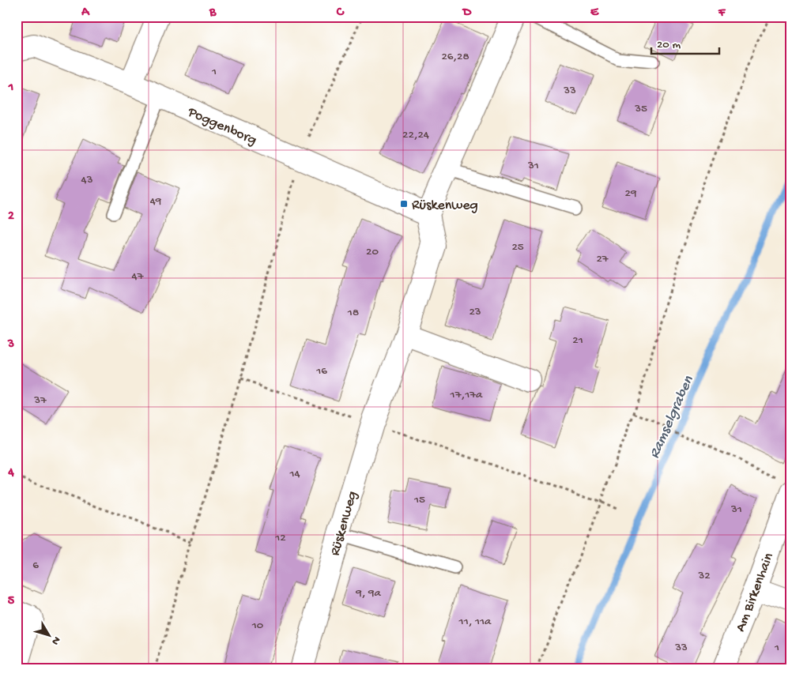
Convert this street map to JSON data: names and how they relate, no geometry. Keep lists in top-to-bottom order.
{
  "streets": {
    "street": ["Poggenborg", "Rüskenweg", "Am Birkenhain"]
  },
  "crossings": [
    ["Poggenborg", "Rüskenweg"]
  ],
  "water": ["Ramselgraben"],
  "places": {
    "transit": ["Rüskenweg"]
  },
  "house_numbers": [
    "26,28",
    "1",
    "33",
    "35",
    "22,24",
    "31",
    "43",
    "29",
    "49",
    "25",
    "20",
    "27",
    "47",
    "23",
    "18",
    "21",
    "16",
    "17,17a",
    "37",
    "14",
    "15",
    "31",
    "12",
    "6",
    "32",
    "9, 9a",
    "11, 11a",
    "10",
    "33",
    "1"
  ],
  "scale_bar": "20 m",
  "north": "bottom right",
  "grid": {
    "columns": [
      "A",
      "B",
      "C",
      "D",
      "E",
      "F"
    ],
    "rows": [
      "1",
      "2",
      "3",
      "4",
      "5"
    ]
  }
}
